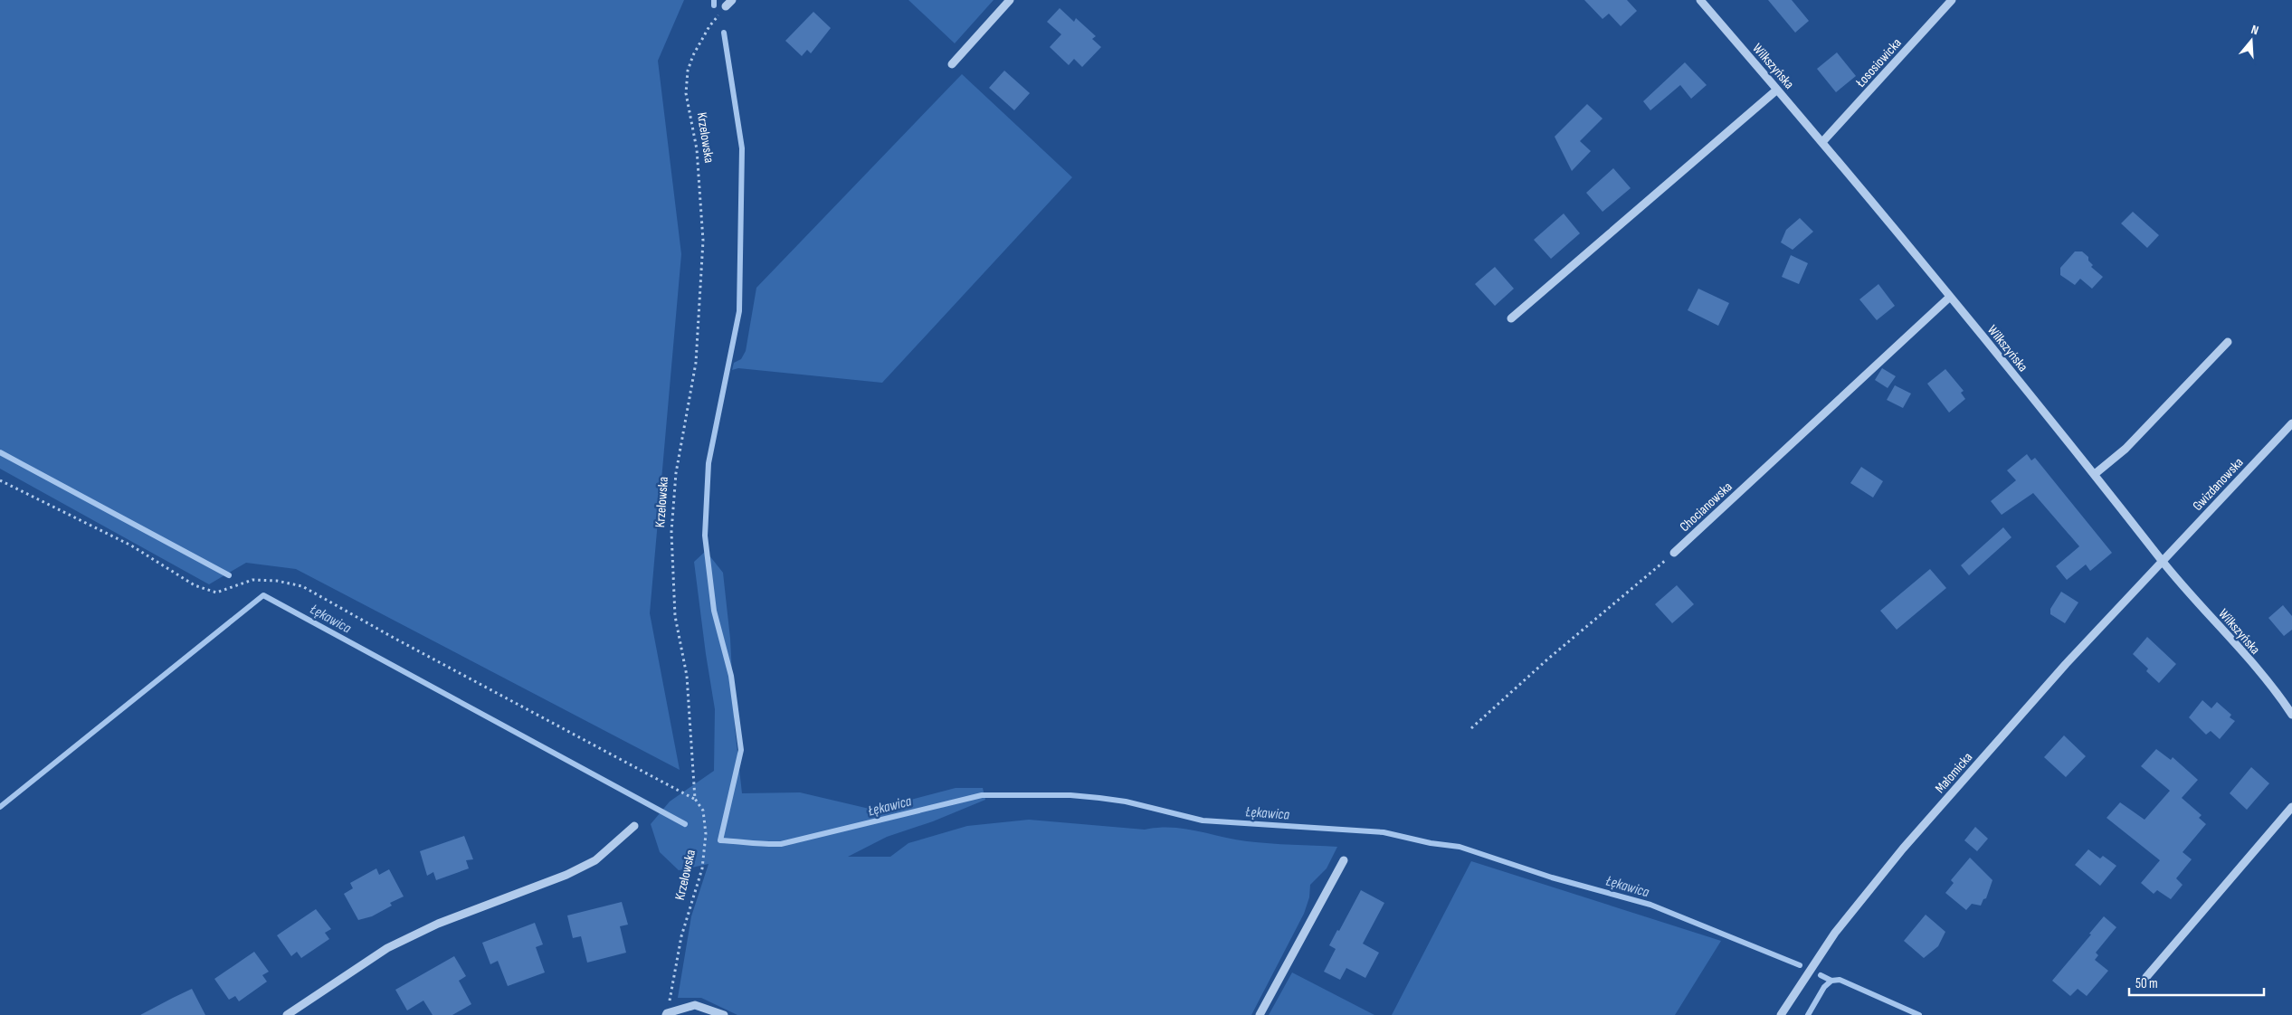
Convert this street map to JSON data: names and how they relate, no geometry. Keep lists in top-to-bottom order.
{
  "streets": {
    "street": [
      "Łososiowicka",
      "Wilkszyńska",
      "Gwizdanowska",
      "Chocianowska",
      "Małomicka"
    ],
    "path": ["Krzelowska"]
  },
  "crossings": [
    ["Łososiowicka", "Wilkszyńska"],
    ["Wilkszyńska", "Gwizdanowska"],
    ["Wilkszyńska", "Chocianowska"],
    ["Wilkszyńska", "Małomicka"],
    ["Gwizdanowska", "Małomicka"]
  ],
  "water": ["Łękawica"],
  "scale_bar": "50 m",
  "north": "top"
}
